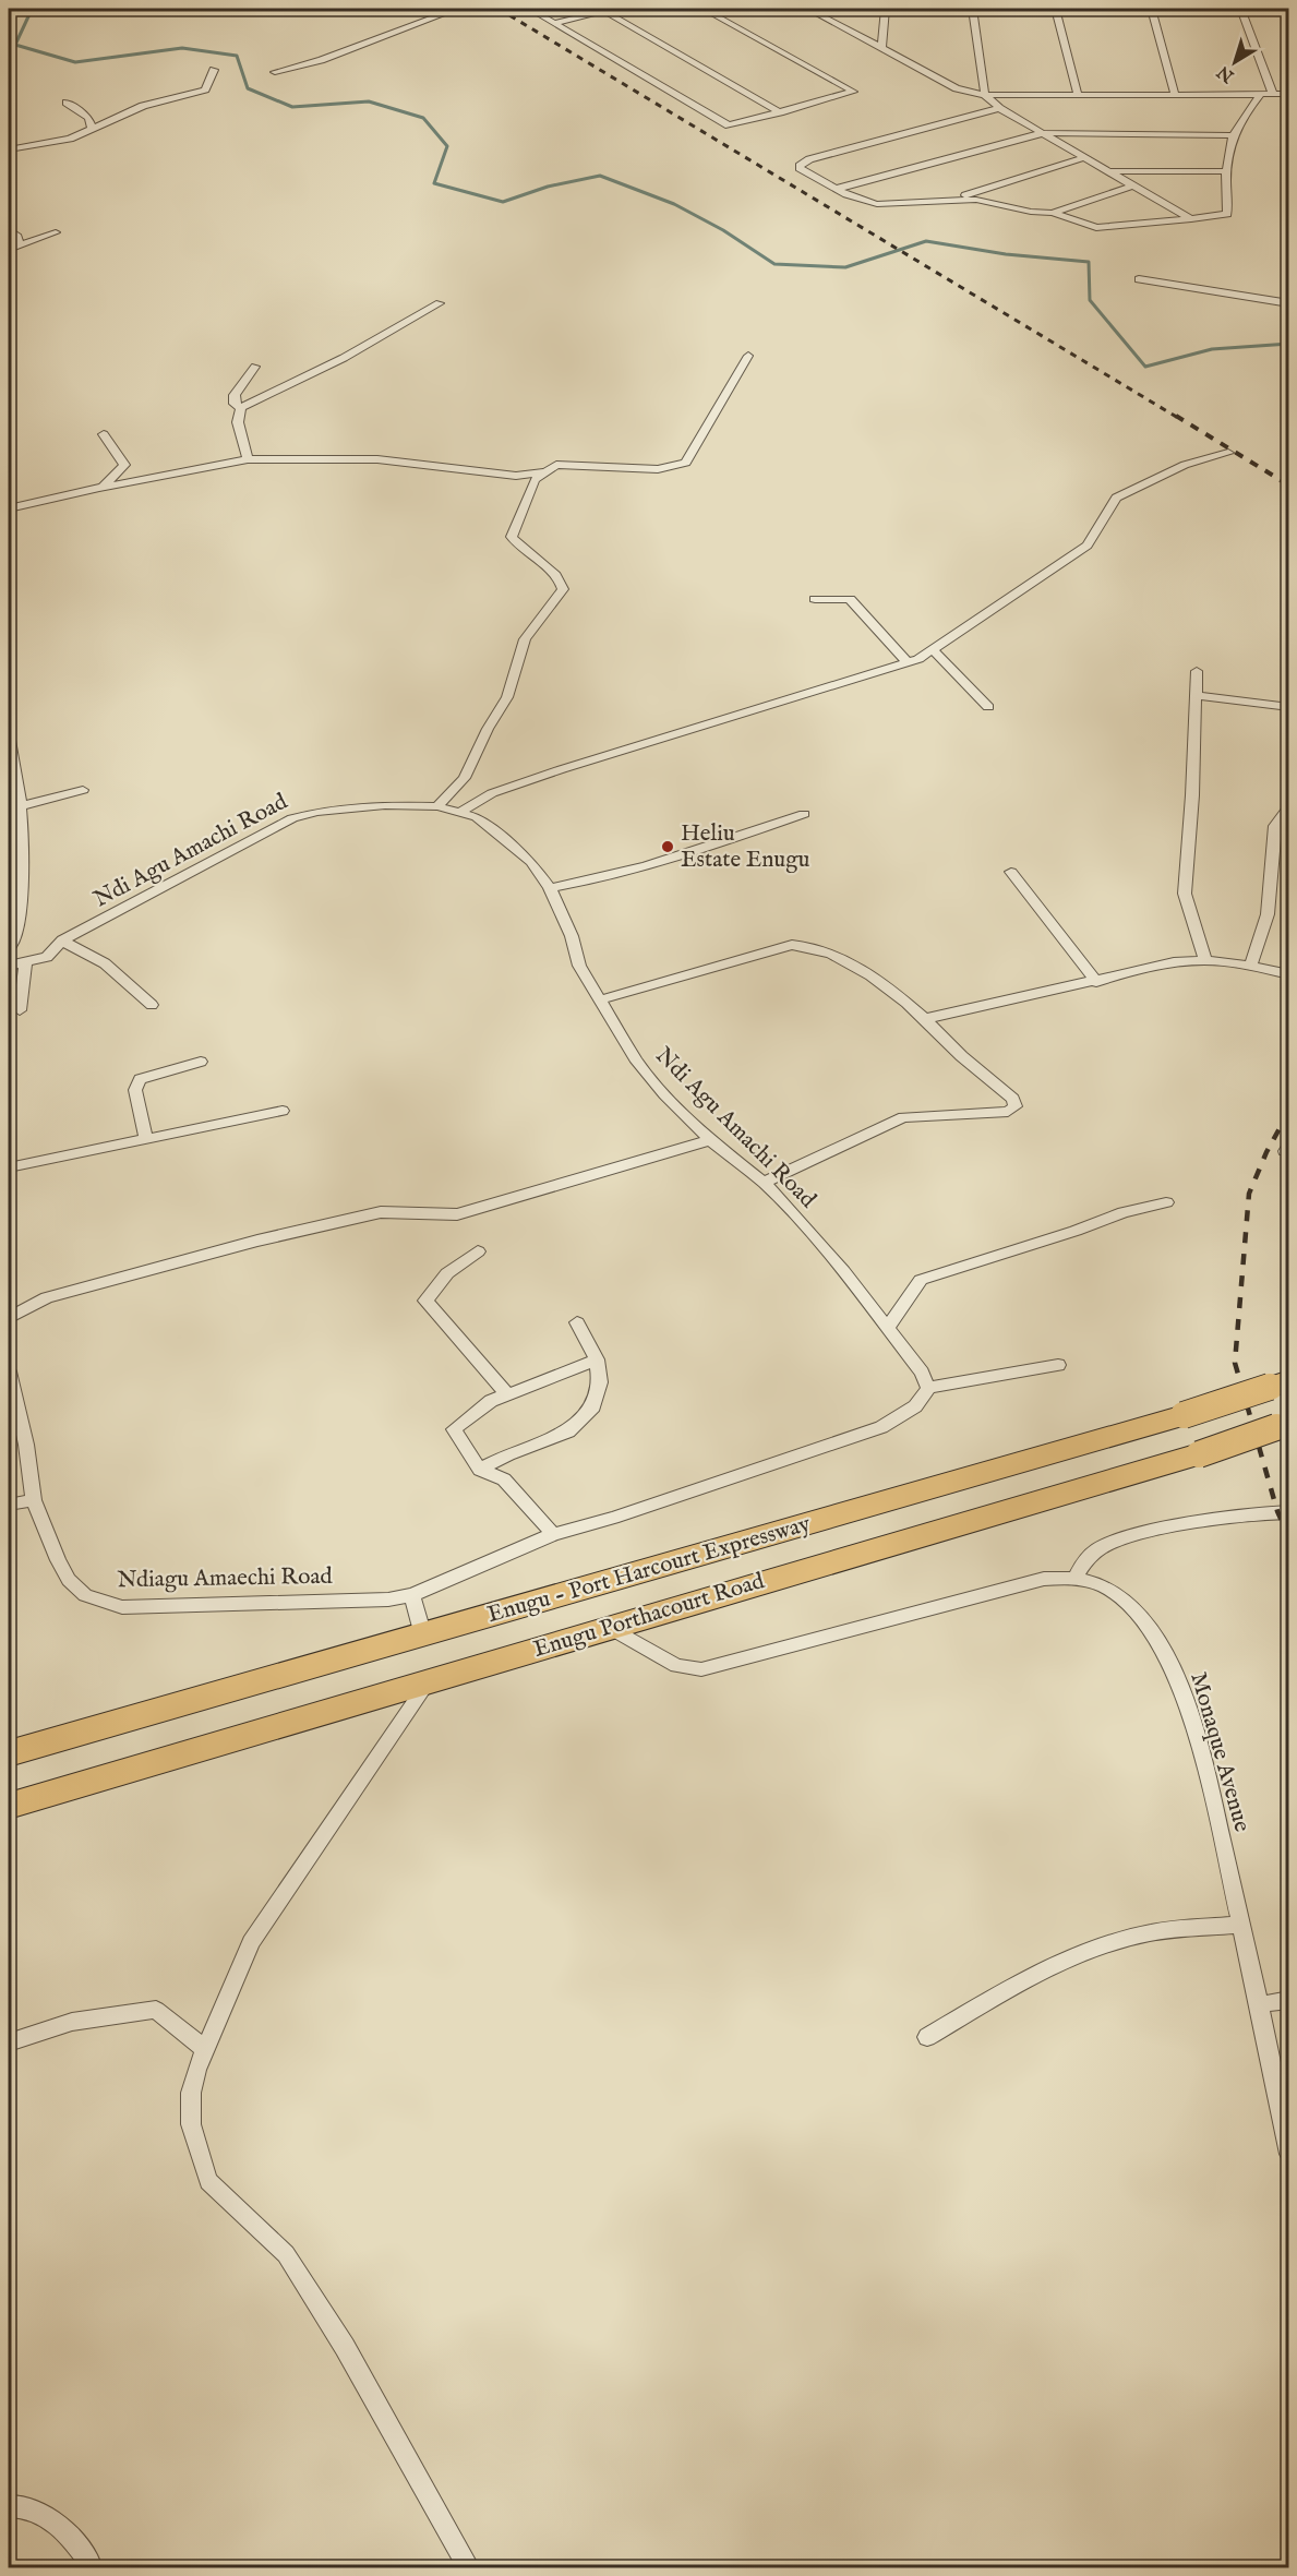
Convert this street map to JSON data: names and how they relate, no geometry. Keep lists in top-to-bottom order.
{
  "streets": {
    "highway": ["Enugu - Port Harcourt Expressway", "Enugu Porthacourt Road"],
    "street": ["Ndi Agu Amachi Road", "Ndiagu Amaechi Road", "Monaque Avenue"]
  },
  "crossings": [
    ["Enugu Porthacourt Road", "Monaque Avenue"]
  ],
  "places": ["Heliu Estate Enugu"],
  "north": "bottom left"
}
